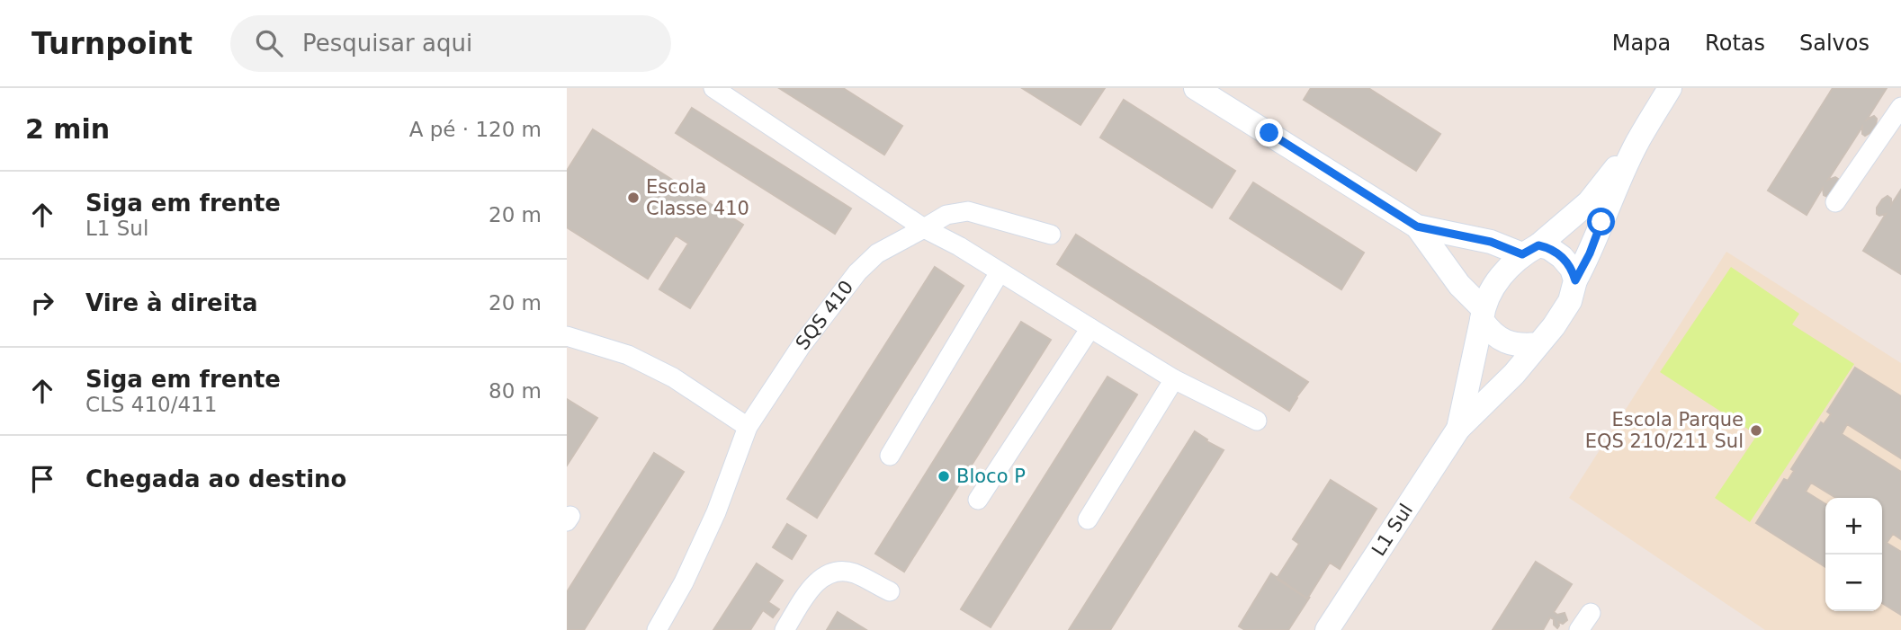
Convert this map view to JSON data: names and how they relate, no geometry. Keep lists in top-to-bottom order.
{
  "streets": {
    "street": ["SQS 410", "L1 Sul"]
  },
  "places": ["Escola Classe 410", "Escola Parque EQS 210/211 Sul", "Bloco P"],
  "page": {
    "header": "Turnpoint",
    "search": "Pesquisar aqui",
    "nav": ["Mapa", "Rotas", "Salvos"],
    "heading": ["2 min", "A pé · 120 m"],
    "list": [
      ["Siga em frente", "L1 Sul", "20 m"],
      ["Vire à direita", "20 m"],
      ["Siga em frente", "CLS 410/411", "80 m"],
      "Chegada ao destino"
    ],
    "map_buttons": ["+", "−"]
  }
}
